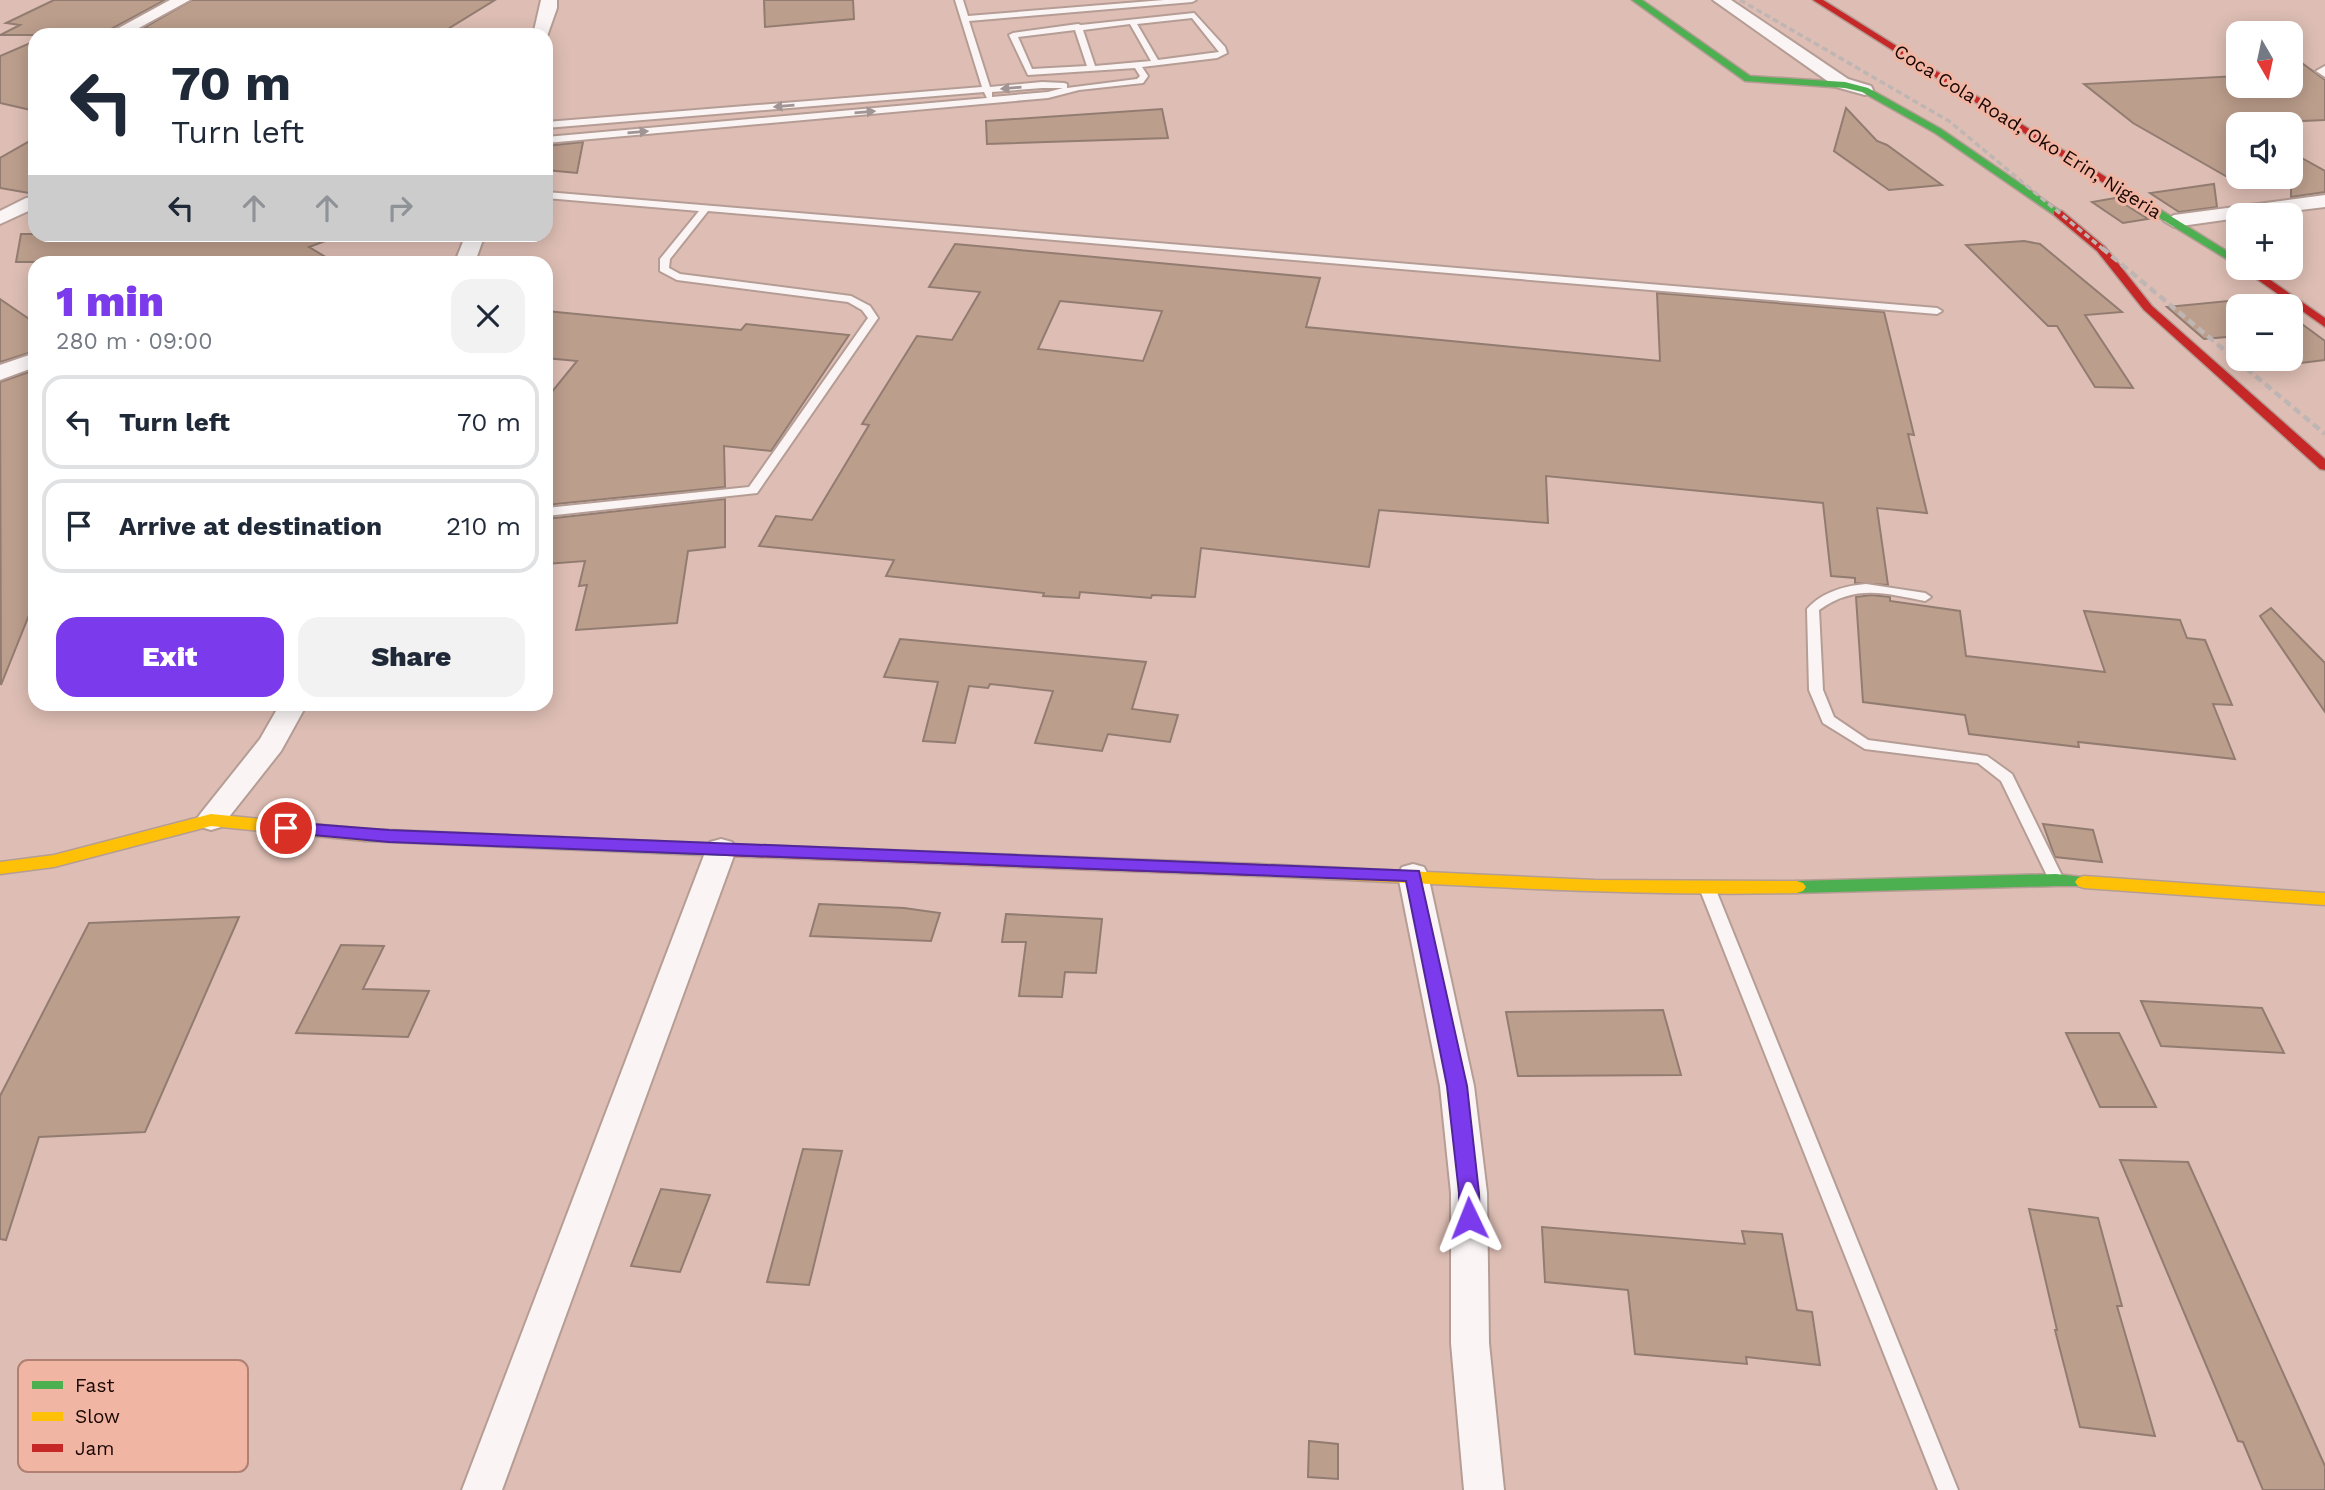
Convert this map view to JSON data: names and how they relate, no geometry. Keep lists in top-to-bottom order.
{
  "streets": {
    "street": ["Coca Cola Road, Oko Erin, Nigeria"]
  },
  "legend": ["Fast", "Slow", "Jam"],
  "north": "bottom",
  "page": {
    "map_buttons": ["+", "−"],
    "turn": ["70 m", "Turn left"],
    "heading": ["1 min", "280 m · 09:00"],
    "list": [
      {
        "name": "Turn left",
        "value": "70 m"
      },
      {
        "name": "Arrive at destination",
        "value": "210 m"
      }
    ],
    "buttons": ["Exit", "Share"]
  }
}
